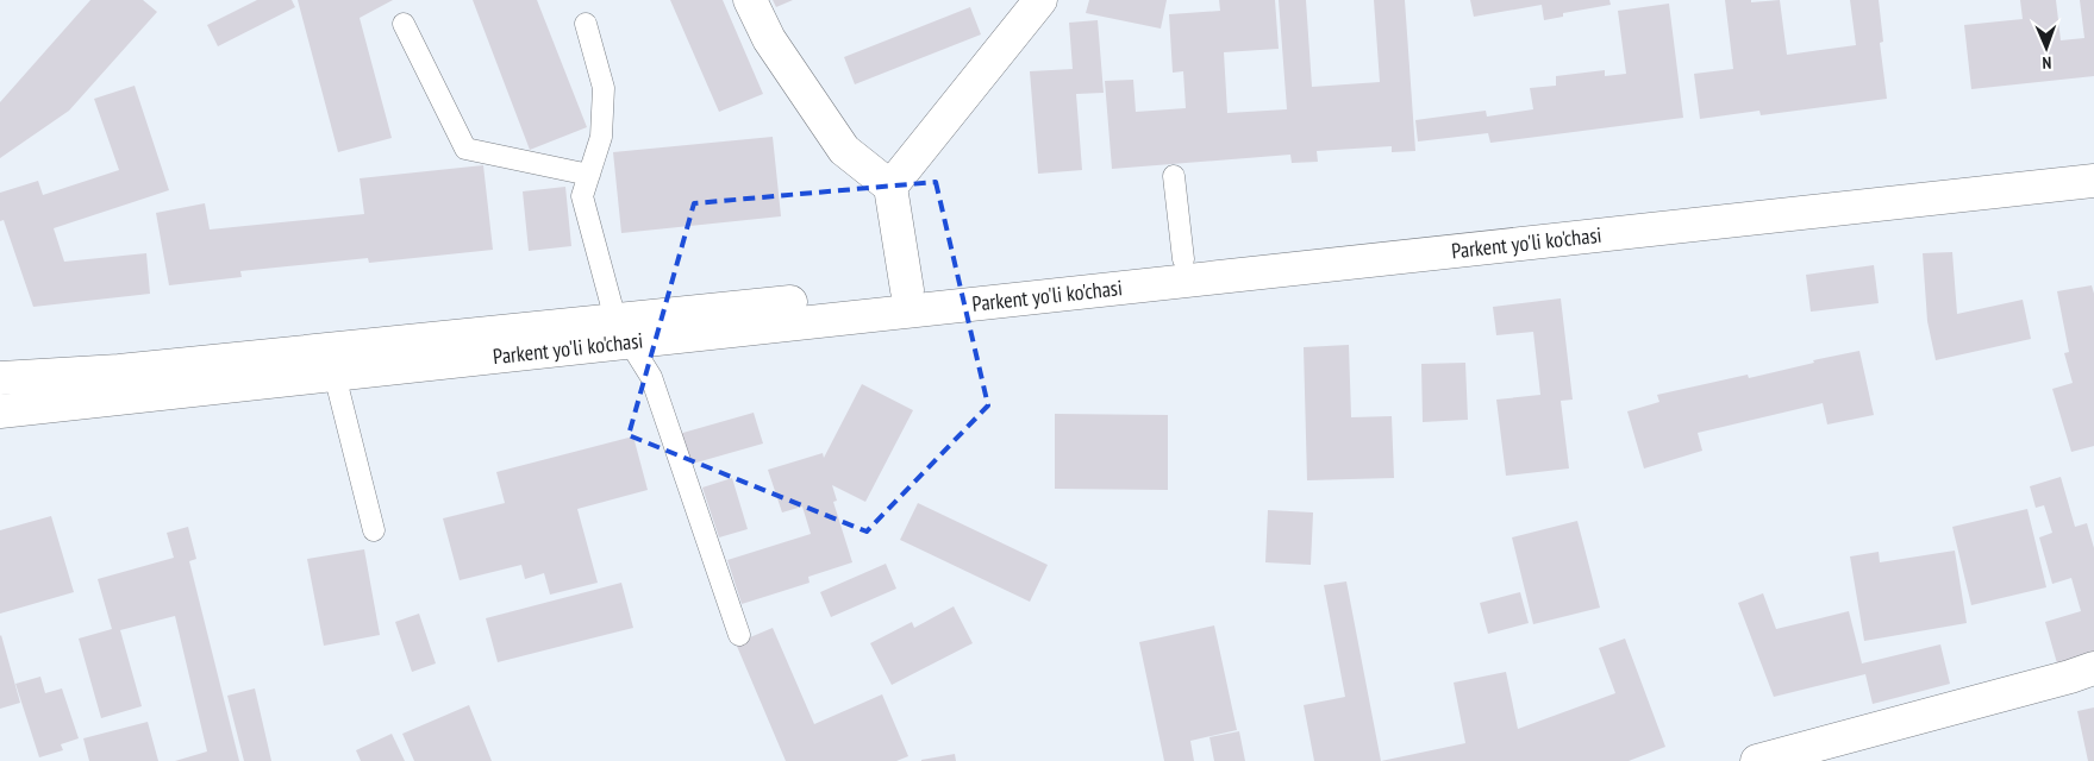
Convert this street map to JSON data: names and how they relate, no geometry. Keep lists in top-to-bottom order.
{
  "streets": {
    "street": ["Parkent yo'li ko'chasi"]
  },
  "north": "bottom"
}
